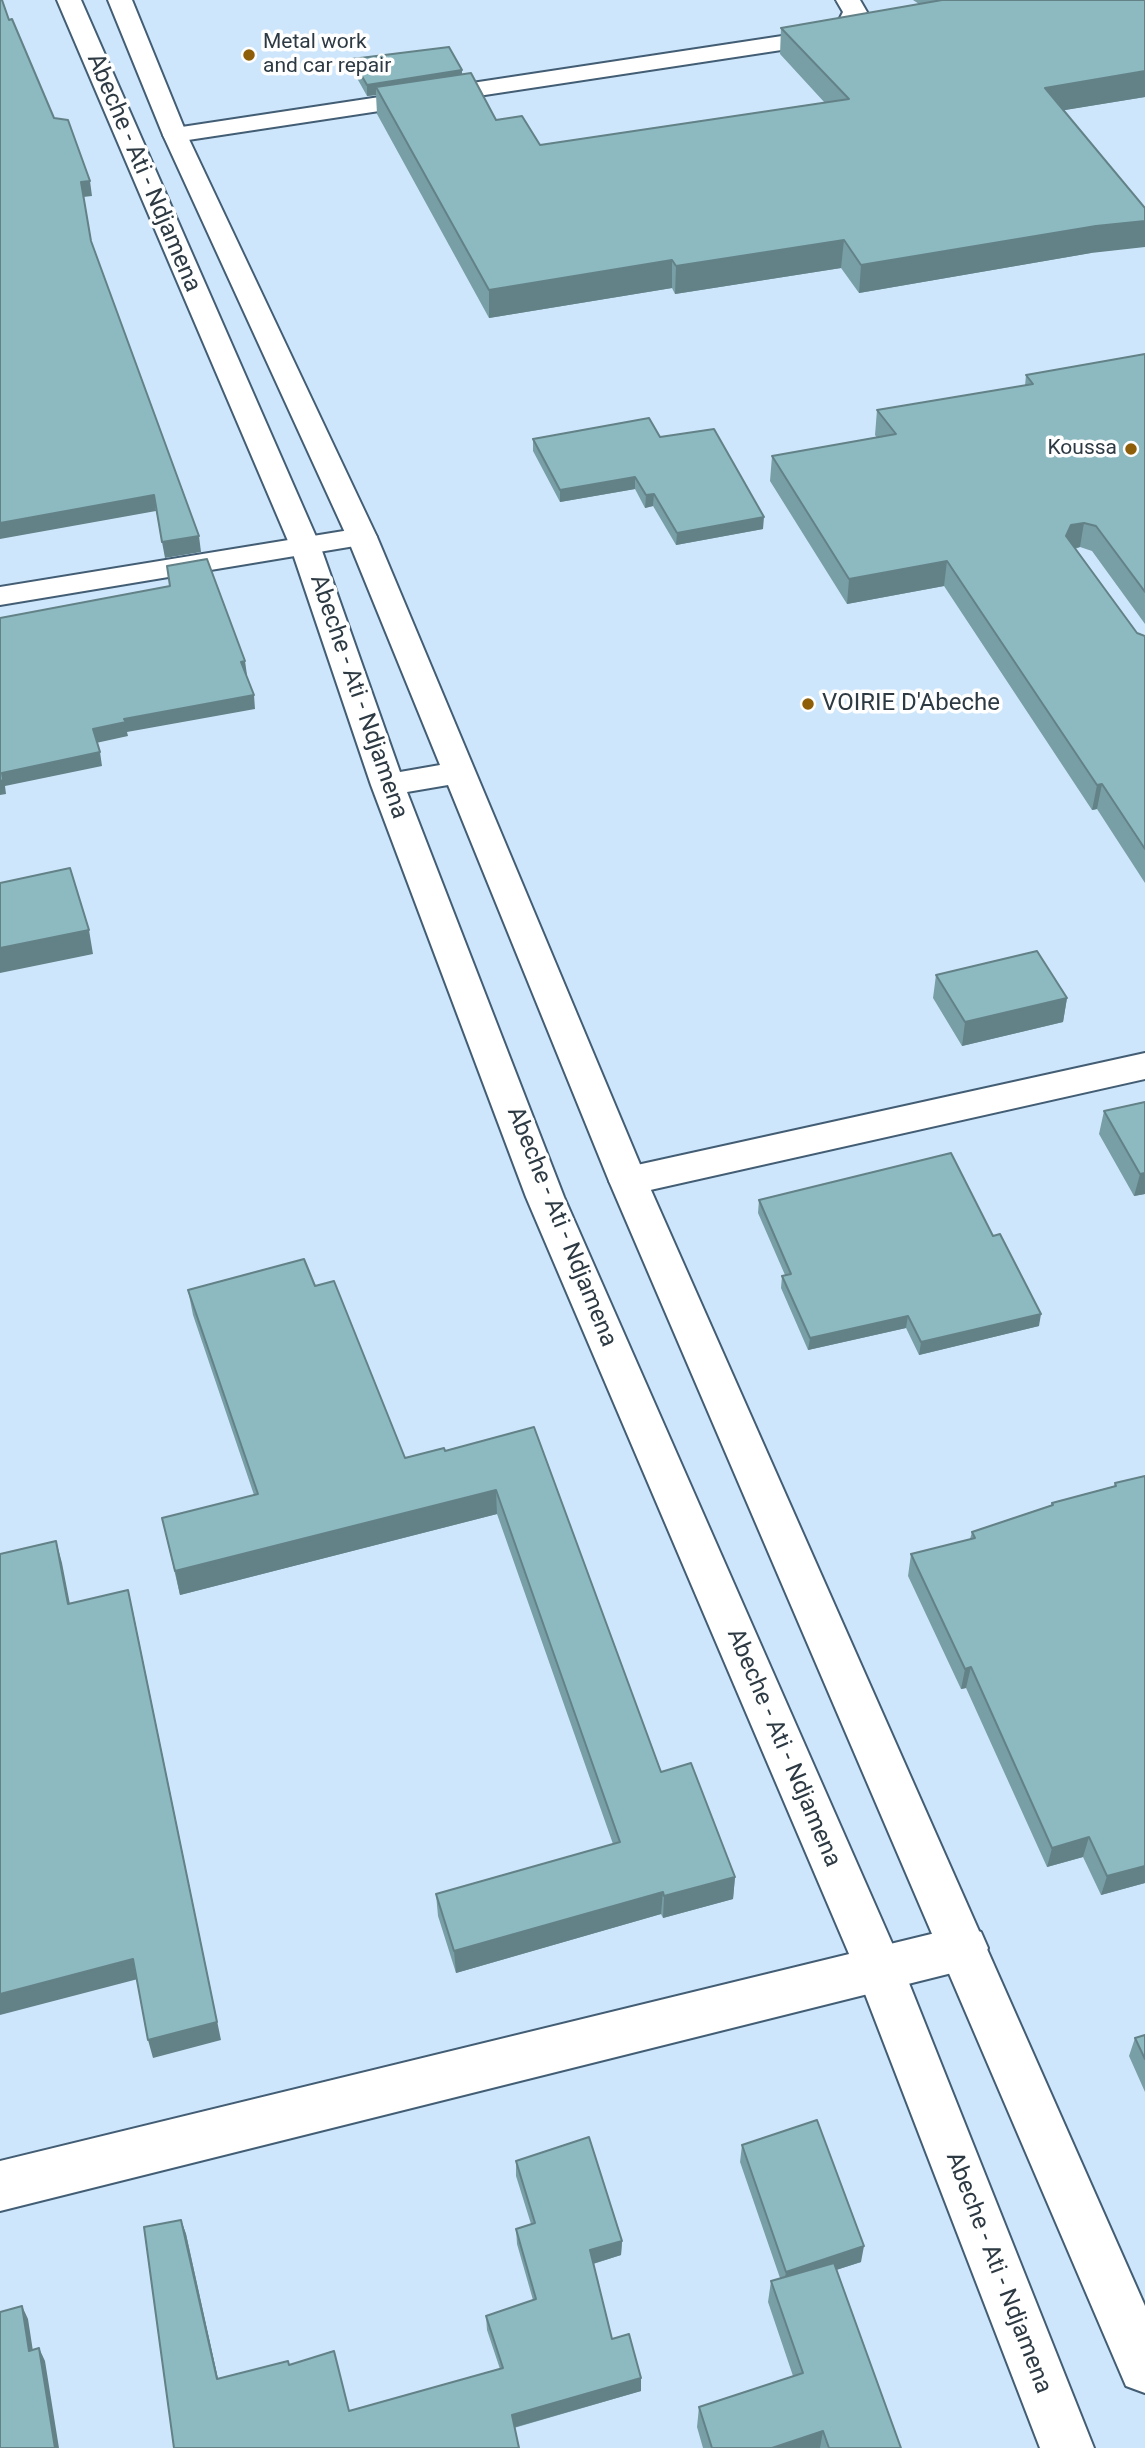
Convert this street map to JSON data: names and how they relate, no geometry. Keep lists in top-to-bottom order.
{
  "streets": {
    "main road": ["Abeche - Ati - Ndjamena"]
  },
  "places": ["Metal work and car repair", "Koussa", "VOIRIE D'Abeche"]
}
